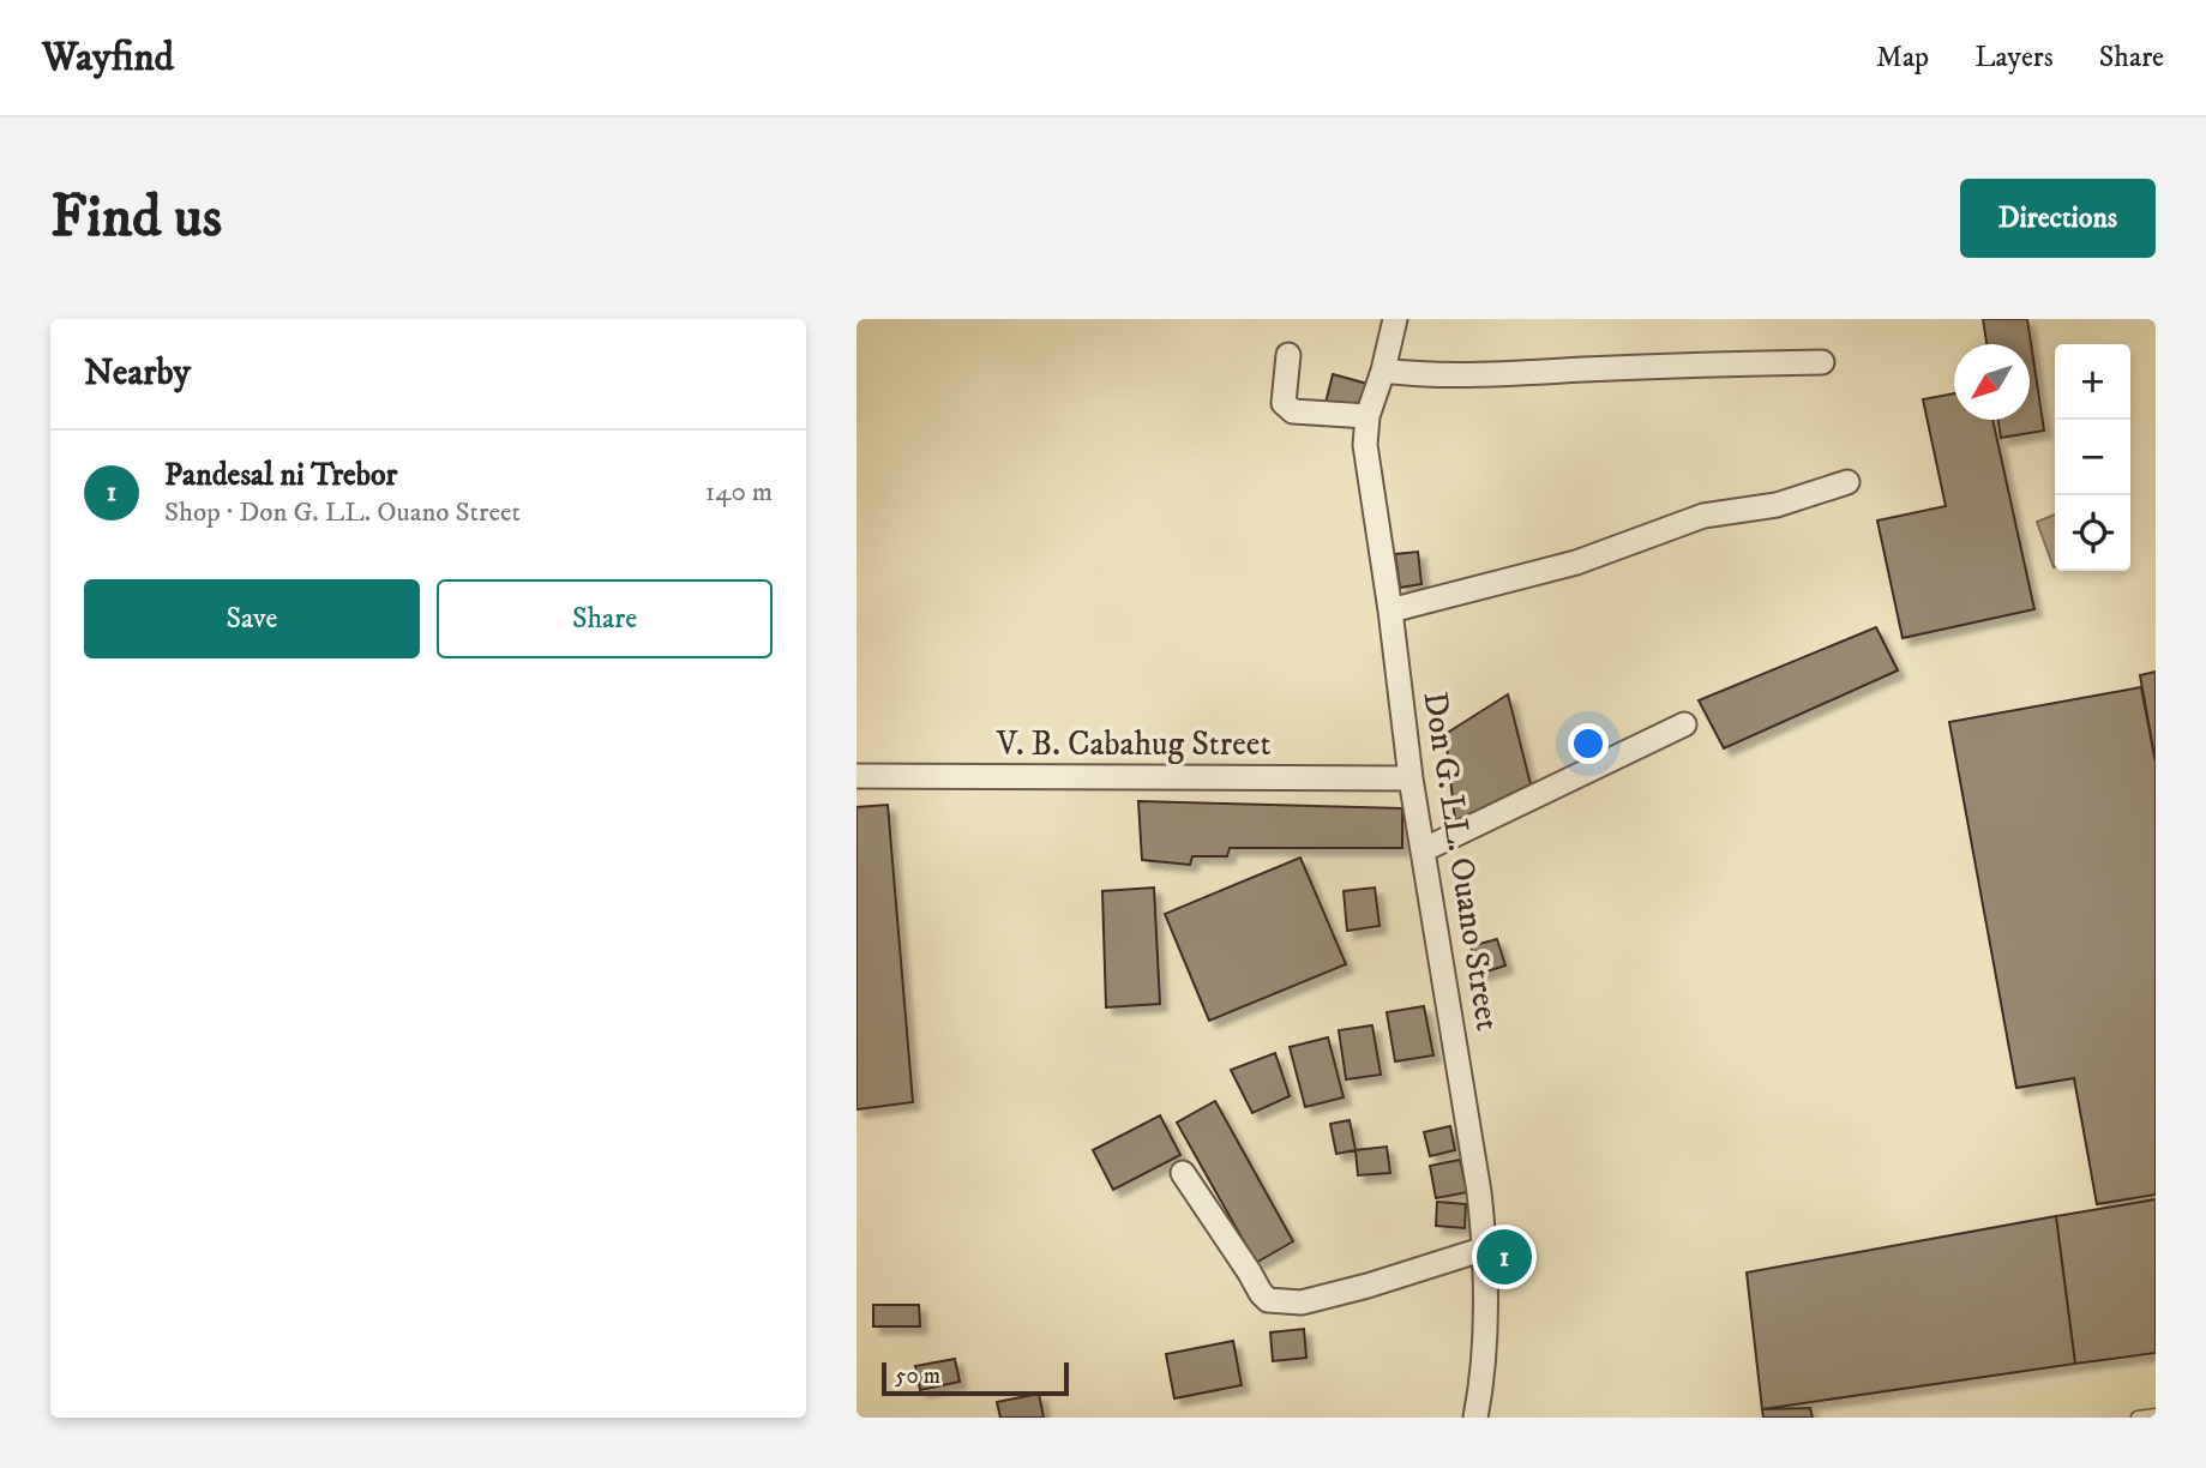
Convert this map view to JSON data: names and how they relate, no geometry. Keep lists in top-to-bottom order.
{
  "streets": {
    "street": ["V. B. Cabahug Street", "Don G. LL. Ouano Street"]
  },
  "crossings": [
    ["V. B. Cabahug Street", "Don G. LL. Ouano Street"]
  ],
  "scale_bar": "50 m",
  "north": "bottom left",
  "page": {
    "header": "Wayfind",
    "nav": ["Map", "Layers", "Share"],
    "buttons": [
      "Directions",
      ["Save", "Share"]
    ],
    "title": "Find us",
    "heading": "Nearby",
    "map_buttons": ["+", "−"],
    "list": [
      {
        "mark": "1",
        "name": "Pandesal ni Trebor",
        "note": "Shop · Don G. LL. Ouano Street",
        "value": "140 m"
      }
    ],
    "pins": "1",
    "scale": "50 m"
  }
}
